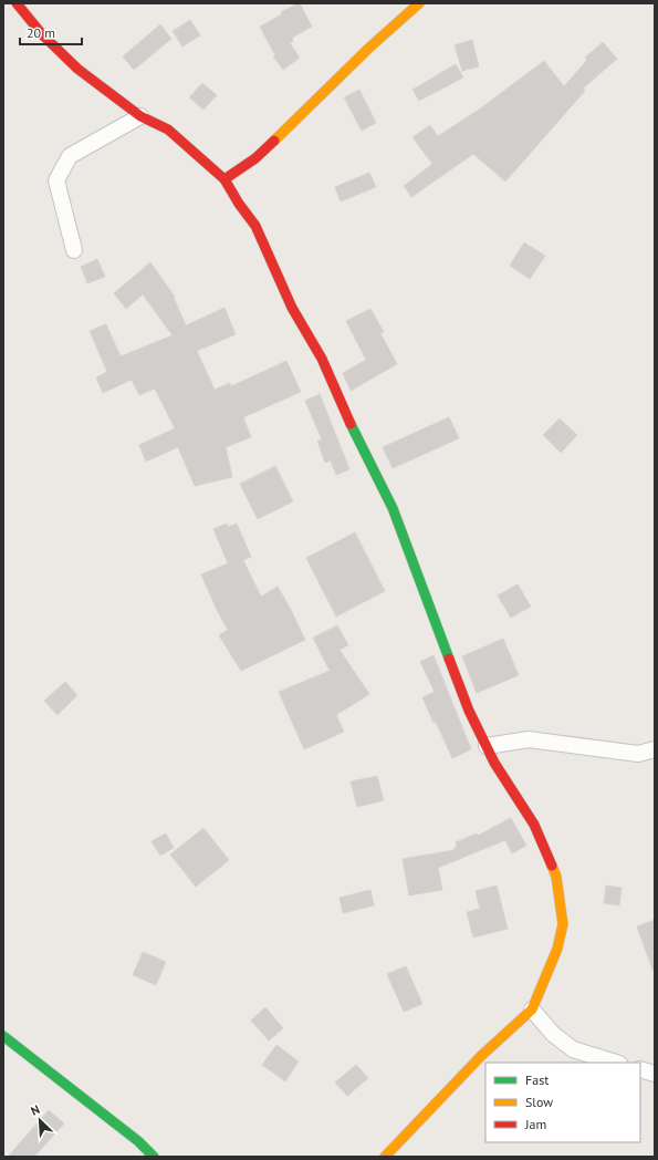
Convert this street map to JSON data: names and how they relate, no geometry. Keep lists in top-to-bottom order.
{
  "legend": ["Fast", "Slow", "Jam"],
  "scale_bar": "20 m",
  "north": "top left"
}
